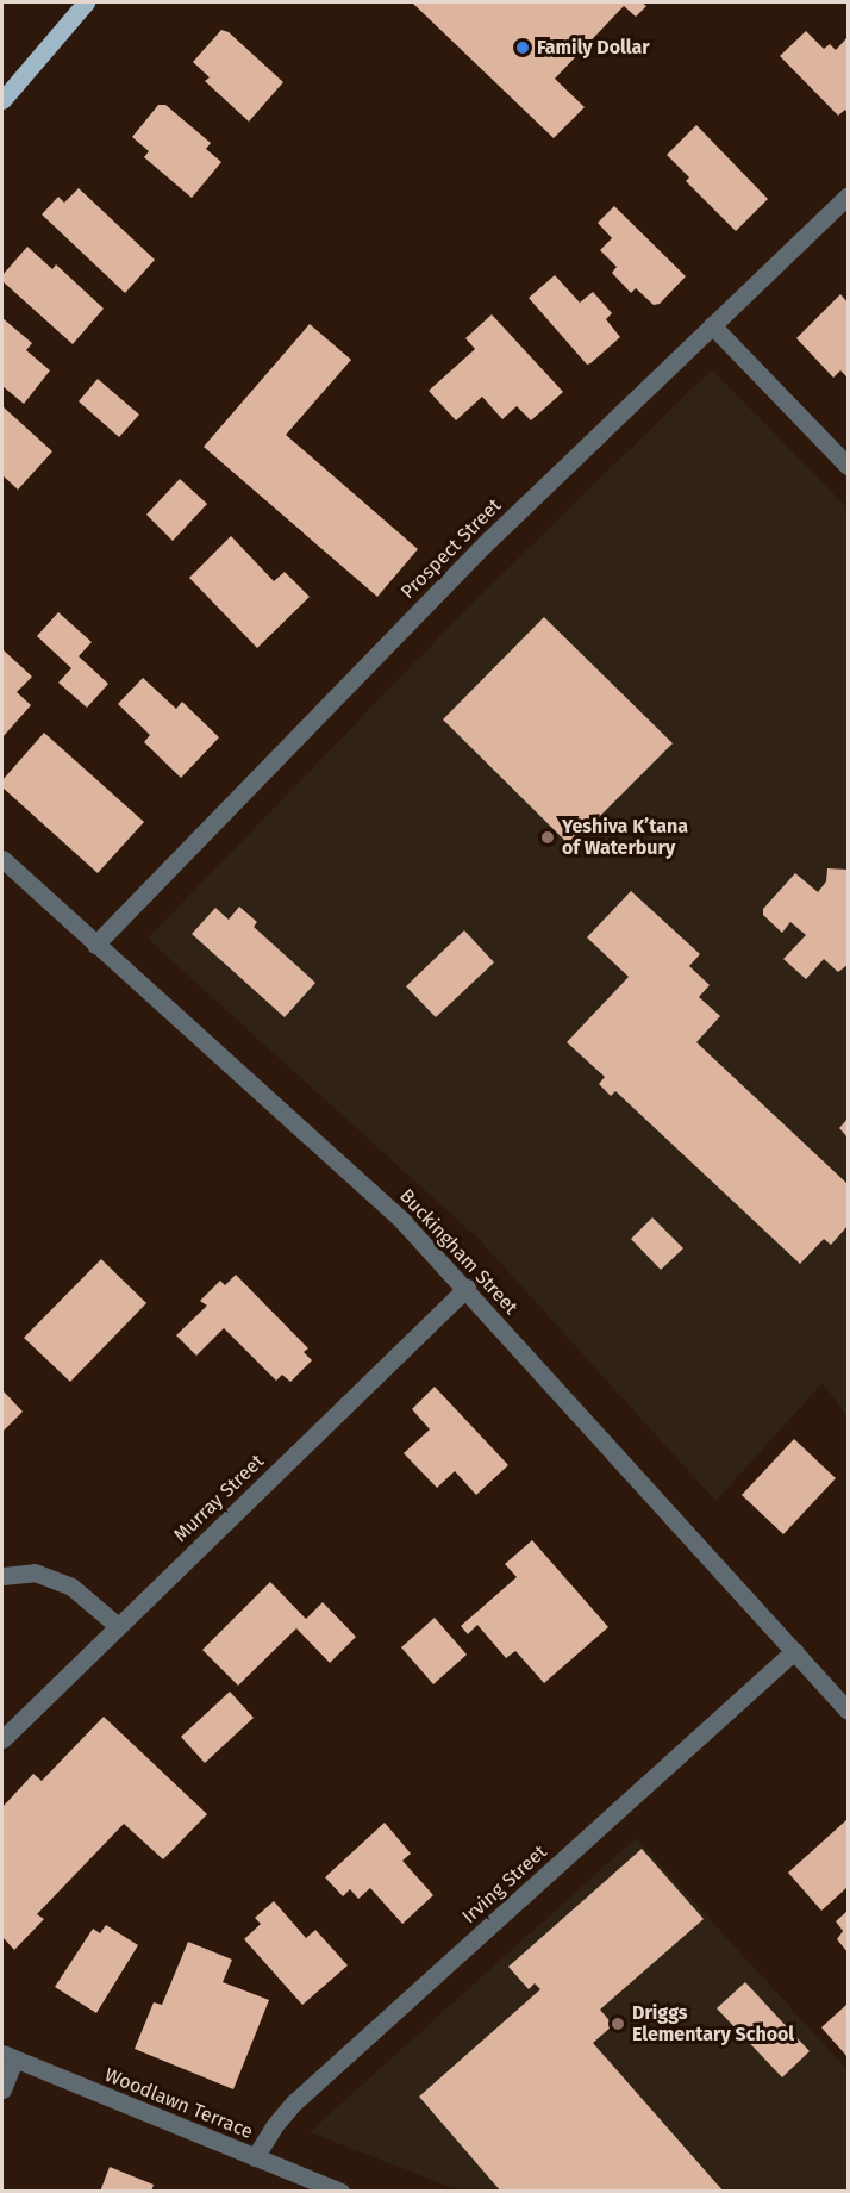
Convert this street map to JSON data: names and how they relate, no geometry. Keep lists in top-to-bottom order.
{
  "streets": {
    "street": [
      "Prospect Street",
      "Buckingham Street",
      "Murray Street",
      "Irving Street",
      "Woodlawn Terrace"
    ]
  },
  "crossings": [
    ["Prospect Street", "Buckingham Street"],
    ["Buckingham Street", "Murray Street"],
    ["Buckingham Street", "Irving Street"],
    ["Irving Street", "Woodlawn Terrace"]
  ],
  "places": ["Family Dollar", "Yeshiva K’tana of Waterbury", "Driggs Elementary School"]
}
